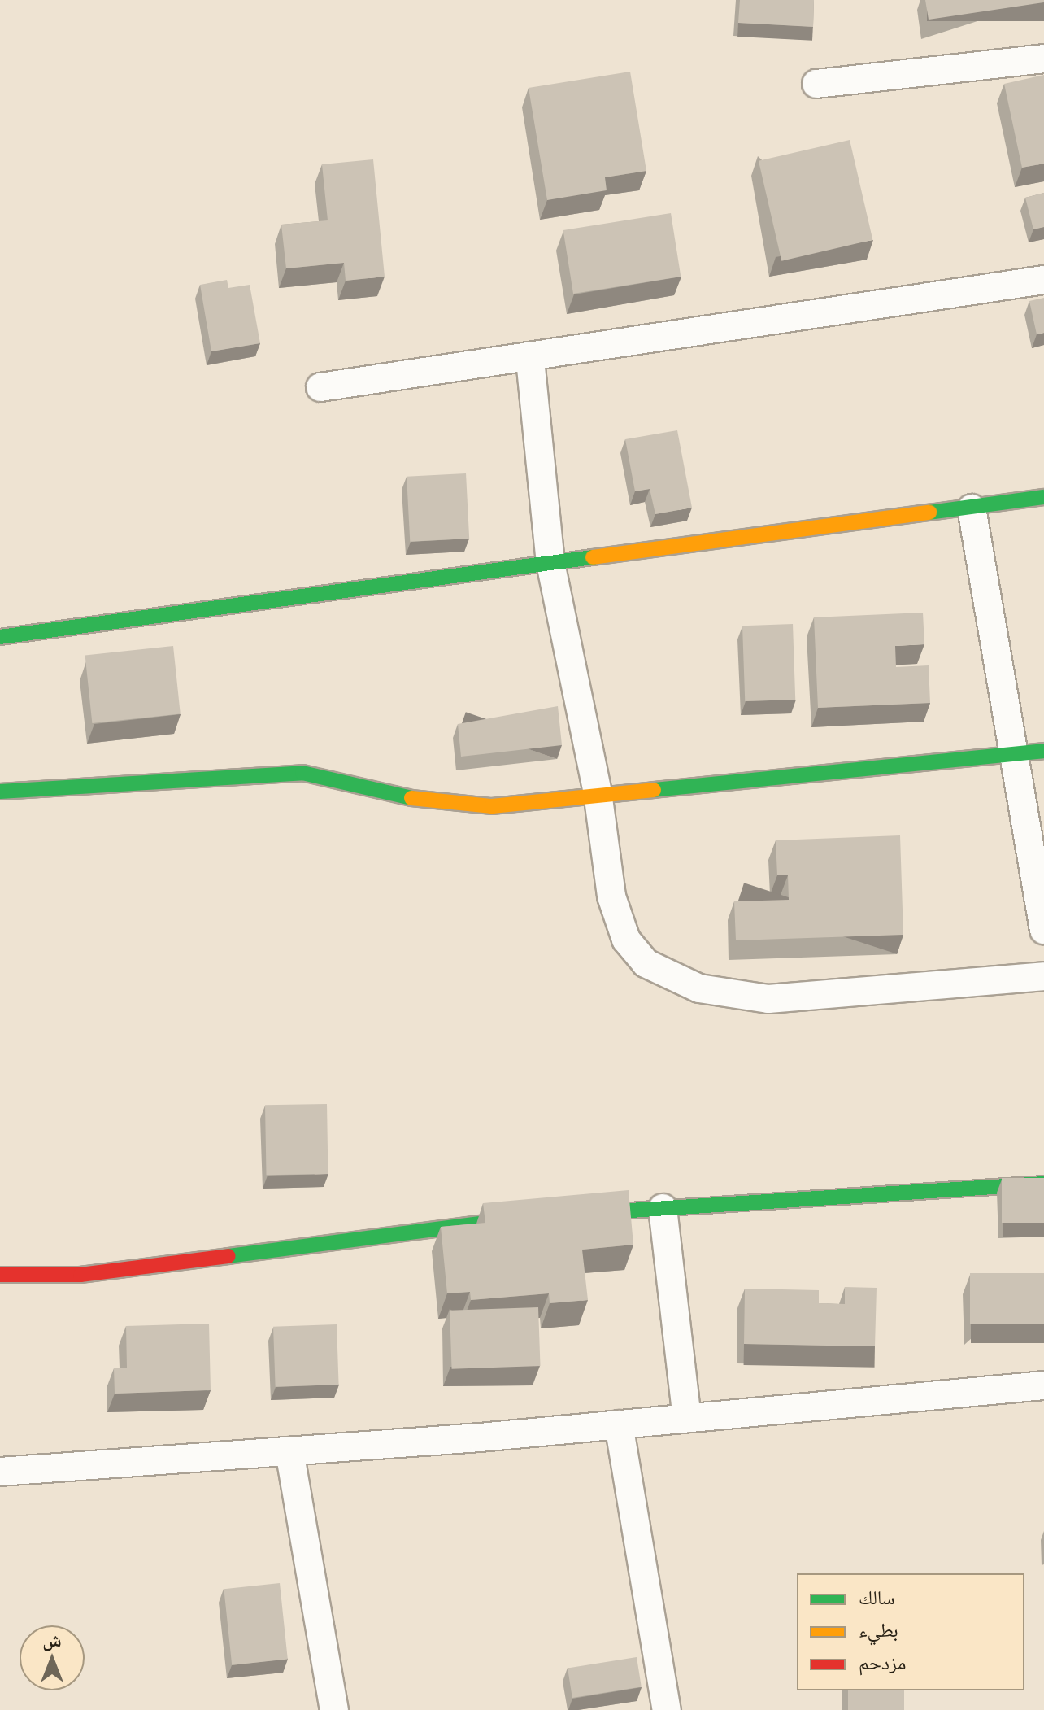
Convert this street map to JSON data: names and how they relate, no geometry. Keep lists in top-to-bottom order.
{
  "legend": ["سالك", "بطيء", "مزدحم"],
  "north": "top"
}
